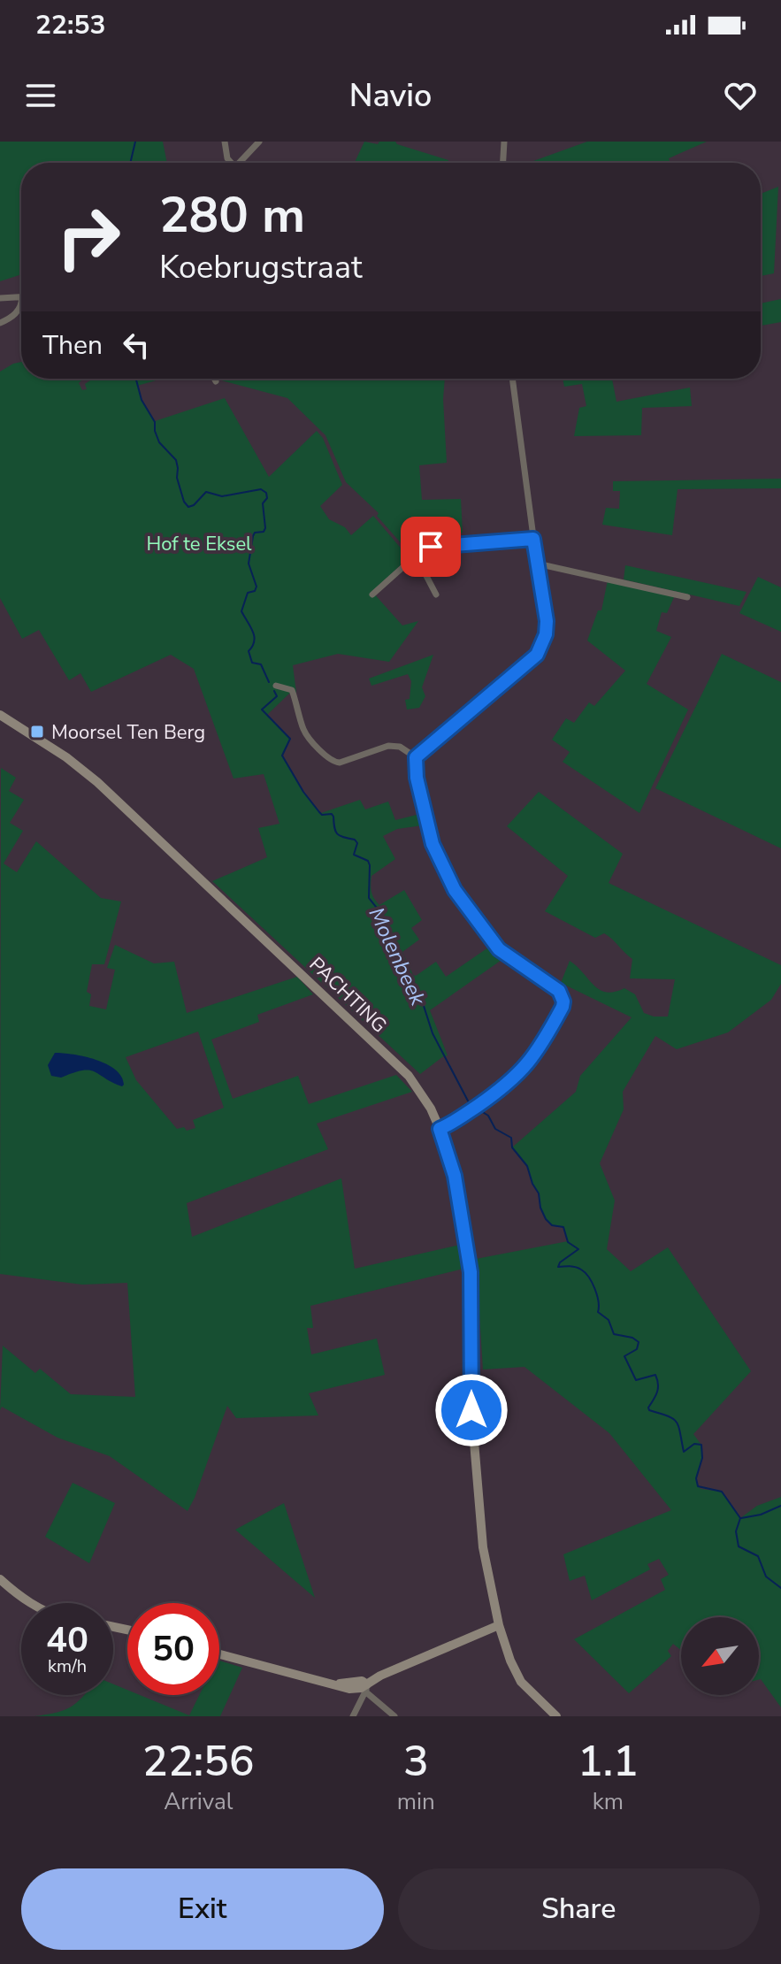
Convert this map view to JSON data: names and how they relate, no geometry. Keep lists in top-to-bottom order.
{
  "streets": {
    "main road": ["PACHTING"]
  },
  "water": ["Molenbeek"],
  "parks": ["Hof te Eksel"],
  "places": {
    "transit": ["Moorsel Ten Berg"]
  },
  "north": "bottom left",
  "page": {
    "status": "22:53",
    "header": "Navio",
    "turn": ["280 m", "Koebrugstraat"],
    "then": "Then",
    "speed": "40 km/h",
    "limit": "50",
    "eta": [
      "22:56",
      "Arrival",
      "3",
      "min",
      "1.1",
      "km"
    ],
    "buttons": ["Exit", "Share"]
  }
}
